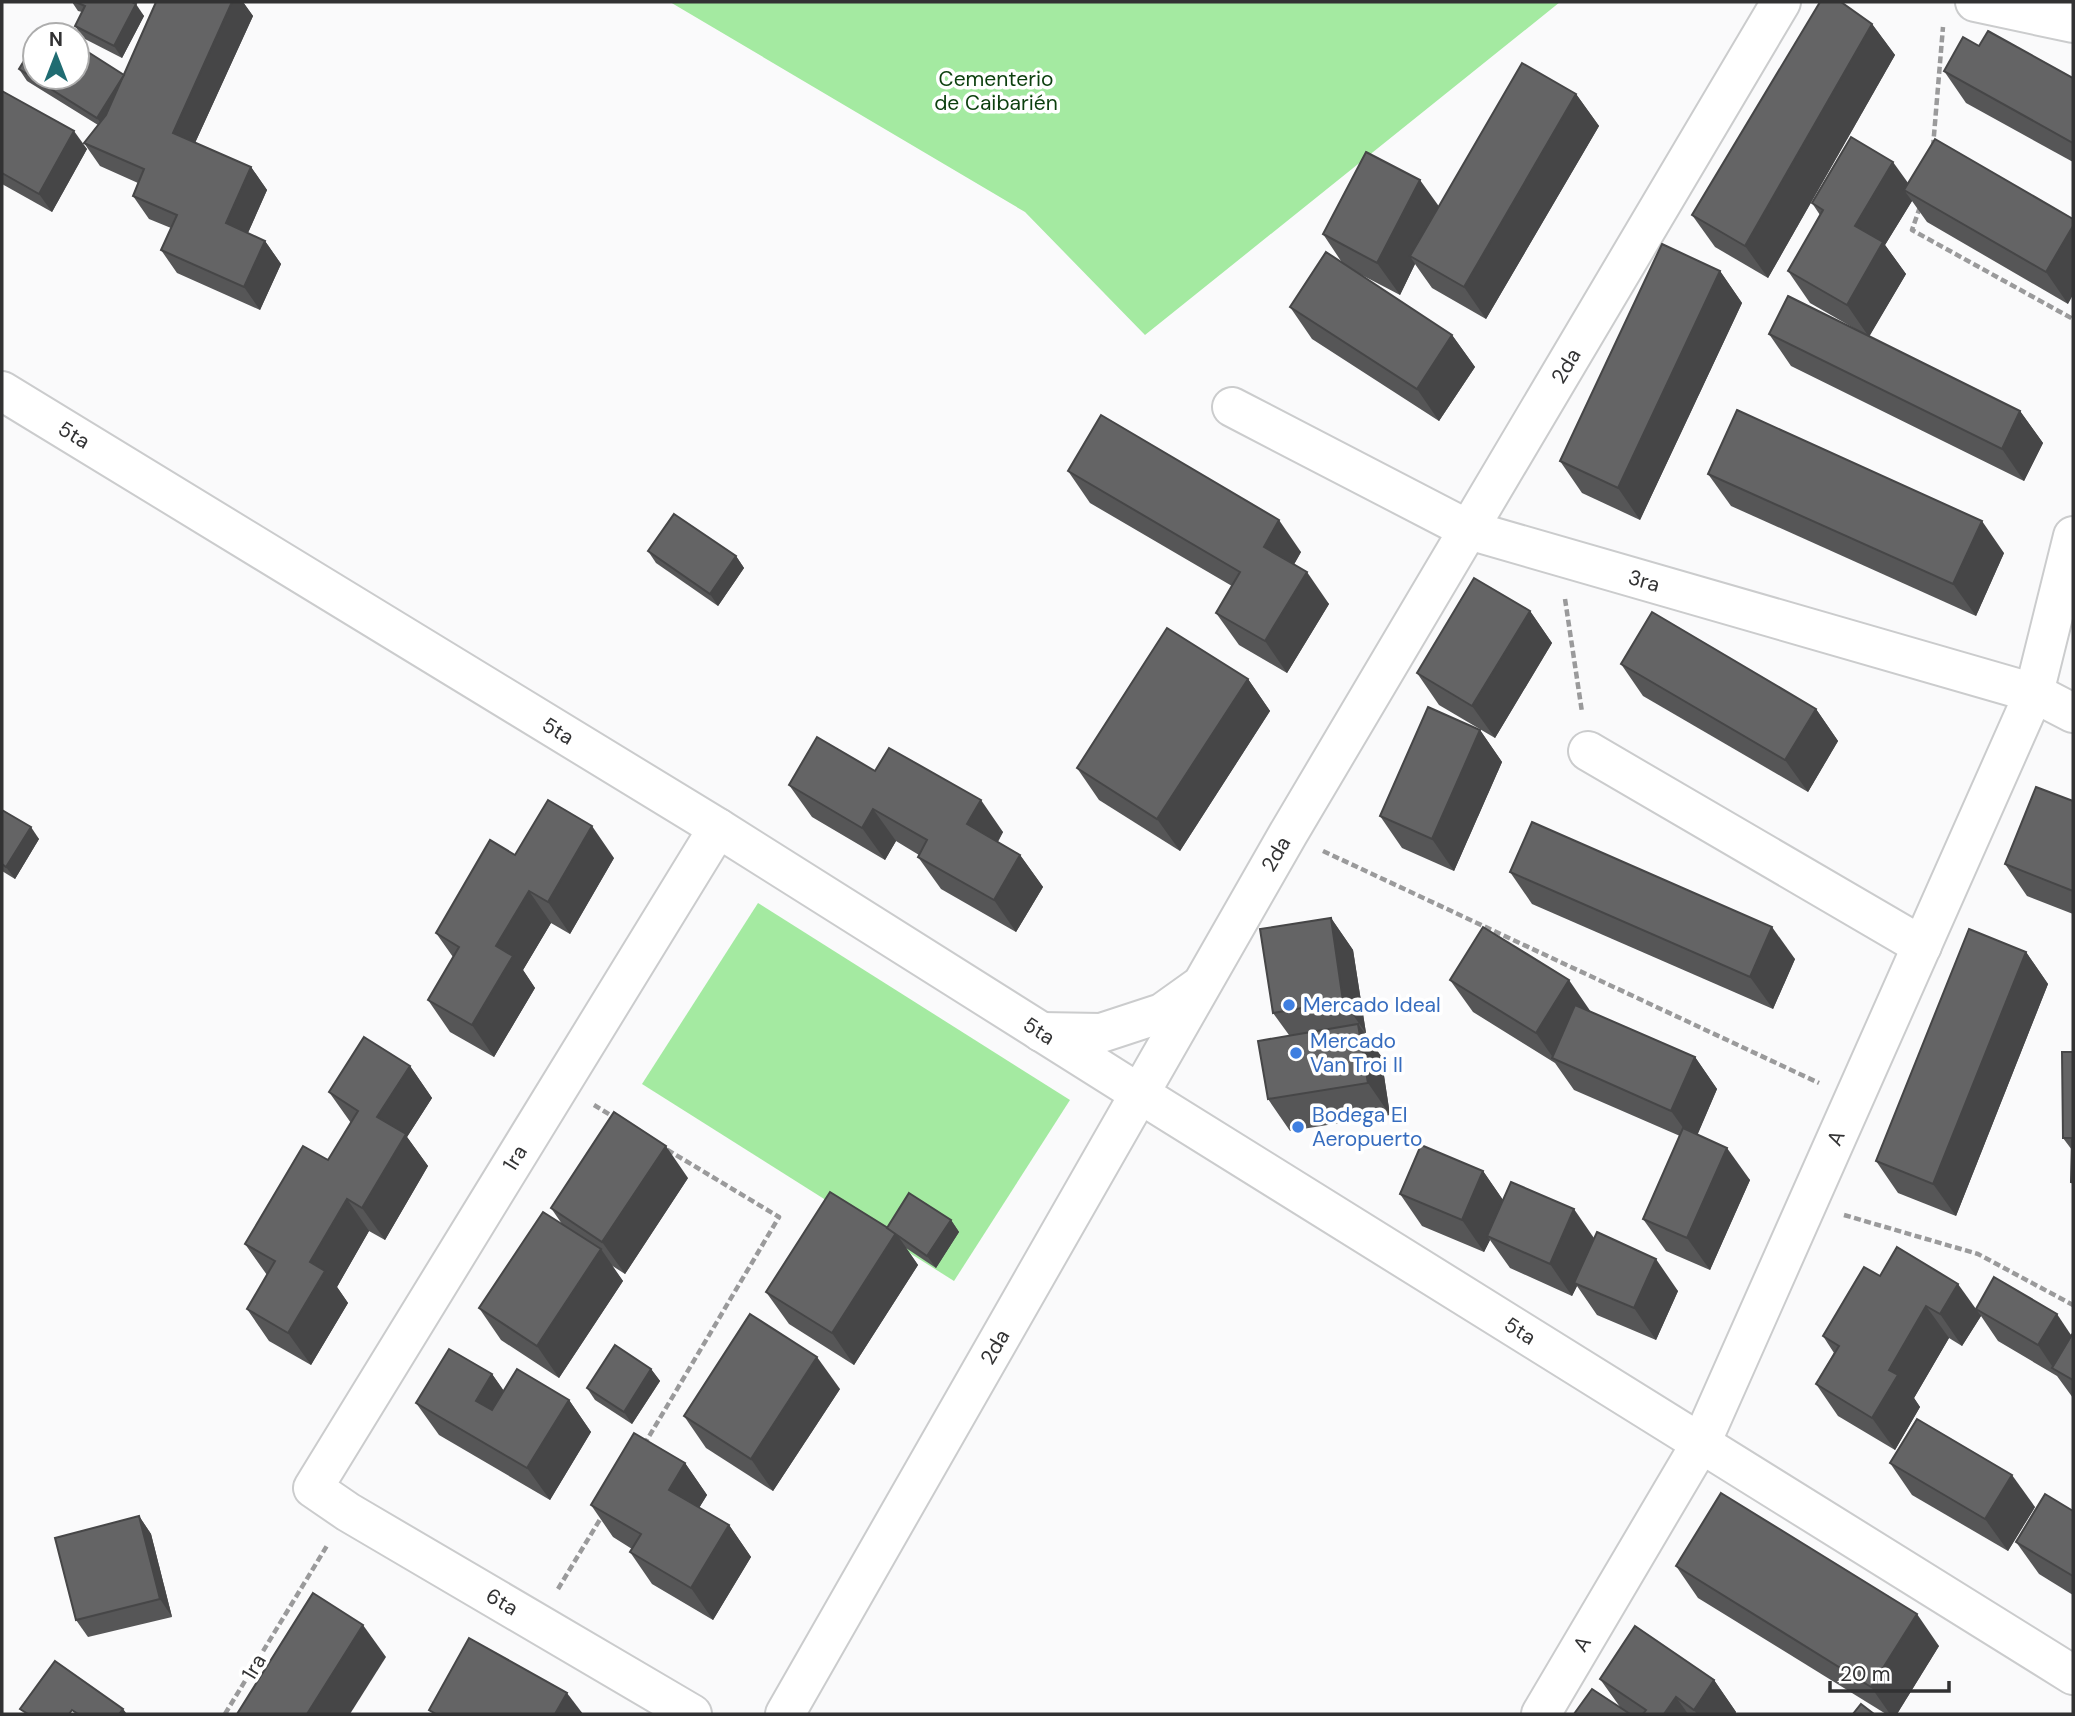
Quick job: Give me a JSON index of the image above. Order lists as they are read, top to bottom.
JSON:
{
  "streets": {
    "street": [
      "2da",
      "5ta",
      "3ra",
      "A",
      "1ra",
      "6ta"
    ]
  },
  "crossings": [
    ["2da", "5ta"],
    ["2da", "3ra"],
    ["5ta", "A"],
    ["5ta", "1ra"],
    ["3ra", "A"],
    ["1ra", "6ta"]
  ],
  "parks": ["Cementerio de Caibarién"],
  "places": ["Mercado Ideal", "Mercado Van Troi II", "Bodega El Aeropuerto"],
  "scale_bar": "20 m",
  "north": "top"
}
